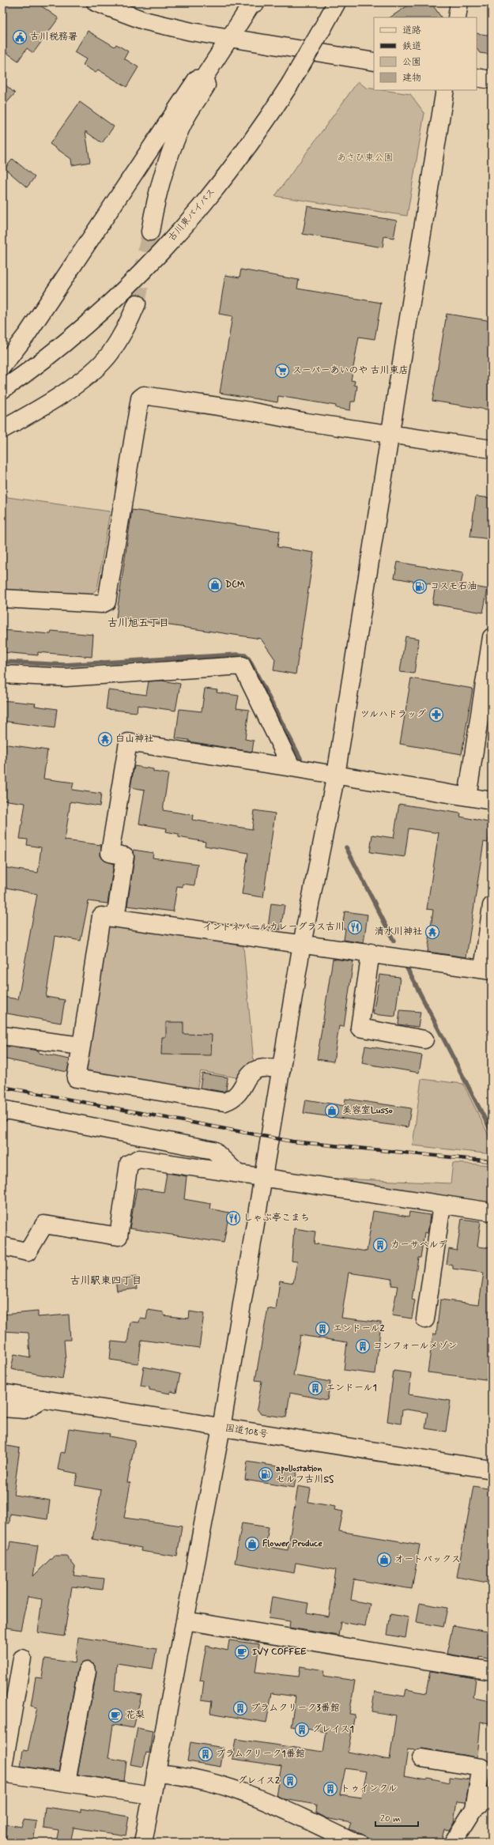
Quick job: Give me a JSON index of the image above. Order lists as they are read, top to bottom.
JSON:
{
  "streets": {
    "main road": ["古川東バイパス", "国道108号"]
  },
  "districts": ["古川旭五丁目", "古川駅東四丁目"],
  "parks": ["あさひ東公園"],
  "places": {
    "public building": ["古川税務署"],
    "supermarket": ["スーパーあいのや 古川東店"],
    "shop": [
      "DCM",
      "美容室Lusso",
      "Flower Produce",
      "オートバックス"
    ],
    "fuel station": ["コスモ石油", "apollostation セルフ古川SS"],
    "pharmacy": ["ツルハドラッグ"],
    "temple": ["白山神社", "清水川神社"],
    "restaurant": ["インドネパールカレーグラス古川", "しゃぶ亭こまち"],
    "building": [
      "カーサベルデ",
      "エンドール2",
      "コンフォールメゾン",
      "エンドール1",
      "プラムクリーク3番館",
      "グレイス1",
      "プラムクリーク1番館",
      "グレイス2",
      "トゥインクル"
    ],
    "cafe": ["IVY COFFEE", "花梨"]
  },
  "legend": [
    "道路",
    "鉄道",
    "公園",
    "建物"
  ],
  "scale_bar": "20 m"
}
